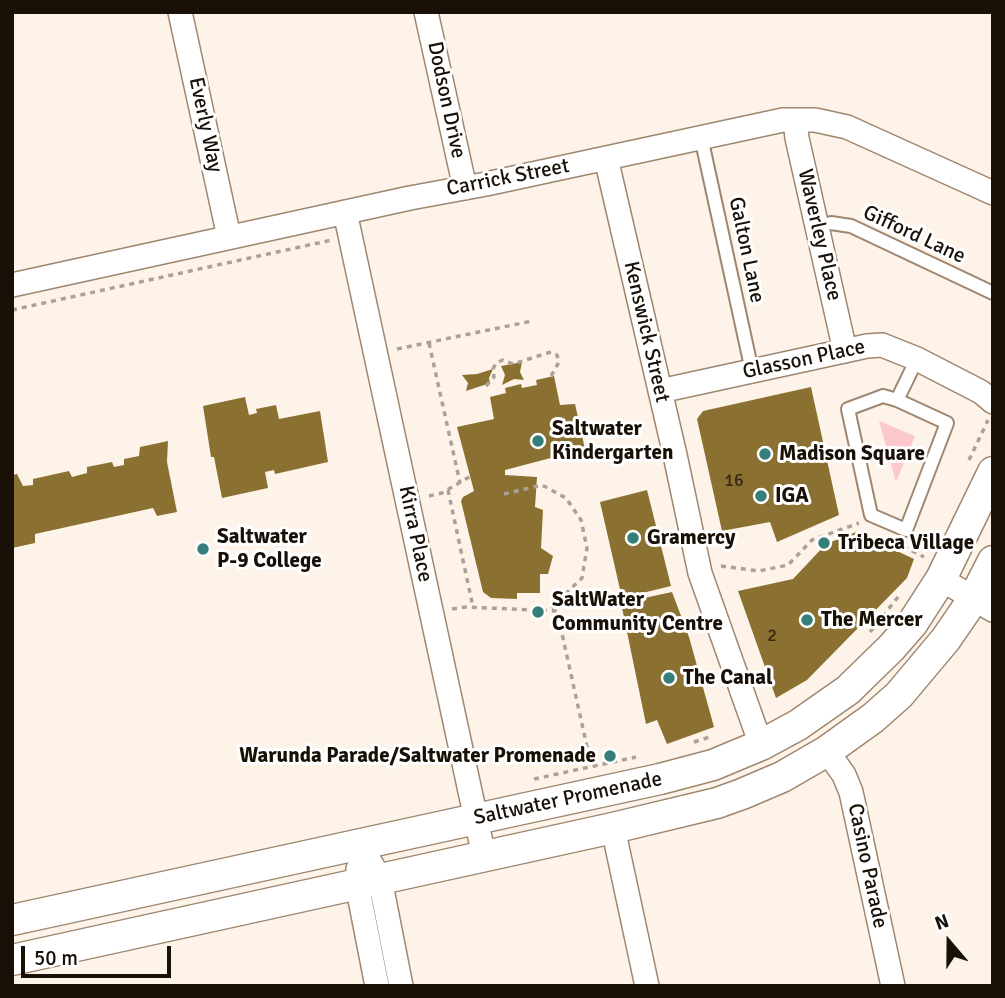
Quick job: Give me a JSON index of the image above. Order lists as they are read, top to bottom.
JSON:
{
  "streets": {
    "street": [
      "Dodson Drive",
      "Everly Way",
      "Carrick Street",
      "Waverley Place",
      "Kenswick Street",
      "Glasson Place",
      "Kirra Place",
      "Saltwater Promenade",
      "Casino Parade"
    ],
    "lane": ["Gifford Lane", "Galton Lane"]
  },
  "crossings": [
    ["Dodson Drive", "Carrick Street"],
    ["Everly Way", "Carrick Street"],
    ["Carrick Street", "Waverley Place"],
    ["Carrick Street", "Galton Lane"],
    ["Carrick Street", "Kenswick Street"],
    ["Carrick Street", "Kirra Place"],
    ["Waverley Place", "Gifford Lane"],
    ["Waverley Place", "Glasson Place"],
    ["Galton Lane", "Glasson Place"],
    ["Kenswick Street", "Glasson Place"],
    ["Kenswick Street", "Saltwater Promenade"],
    ["Kirra Place", "Saltwater Promenade"],
    ["Saltwater Promenade", "Casino Parade"]
  ],
  "places": [
    "Saltwater Kindergarten",
    "Madison Square",
    "IGA",
    "Gramercy",
    "Tribeca Village",
    "Saltwater P-9 College",
    "SaltWater Community Centre",
    "The Mercer",
    "The Canal",
    "Warunda Parade/Saltwater Promenade"
  ],
  "house_numbers": ["16", "2"],
  "scale_bar": "50 m",
  "north": "top"
}
